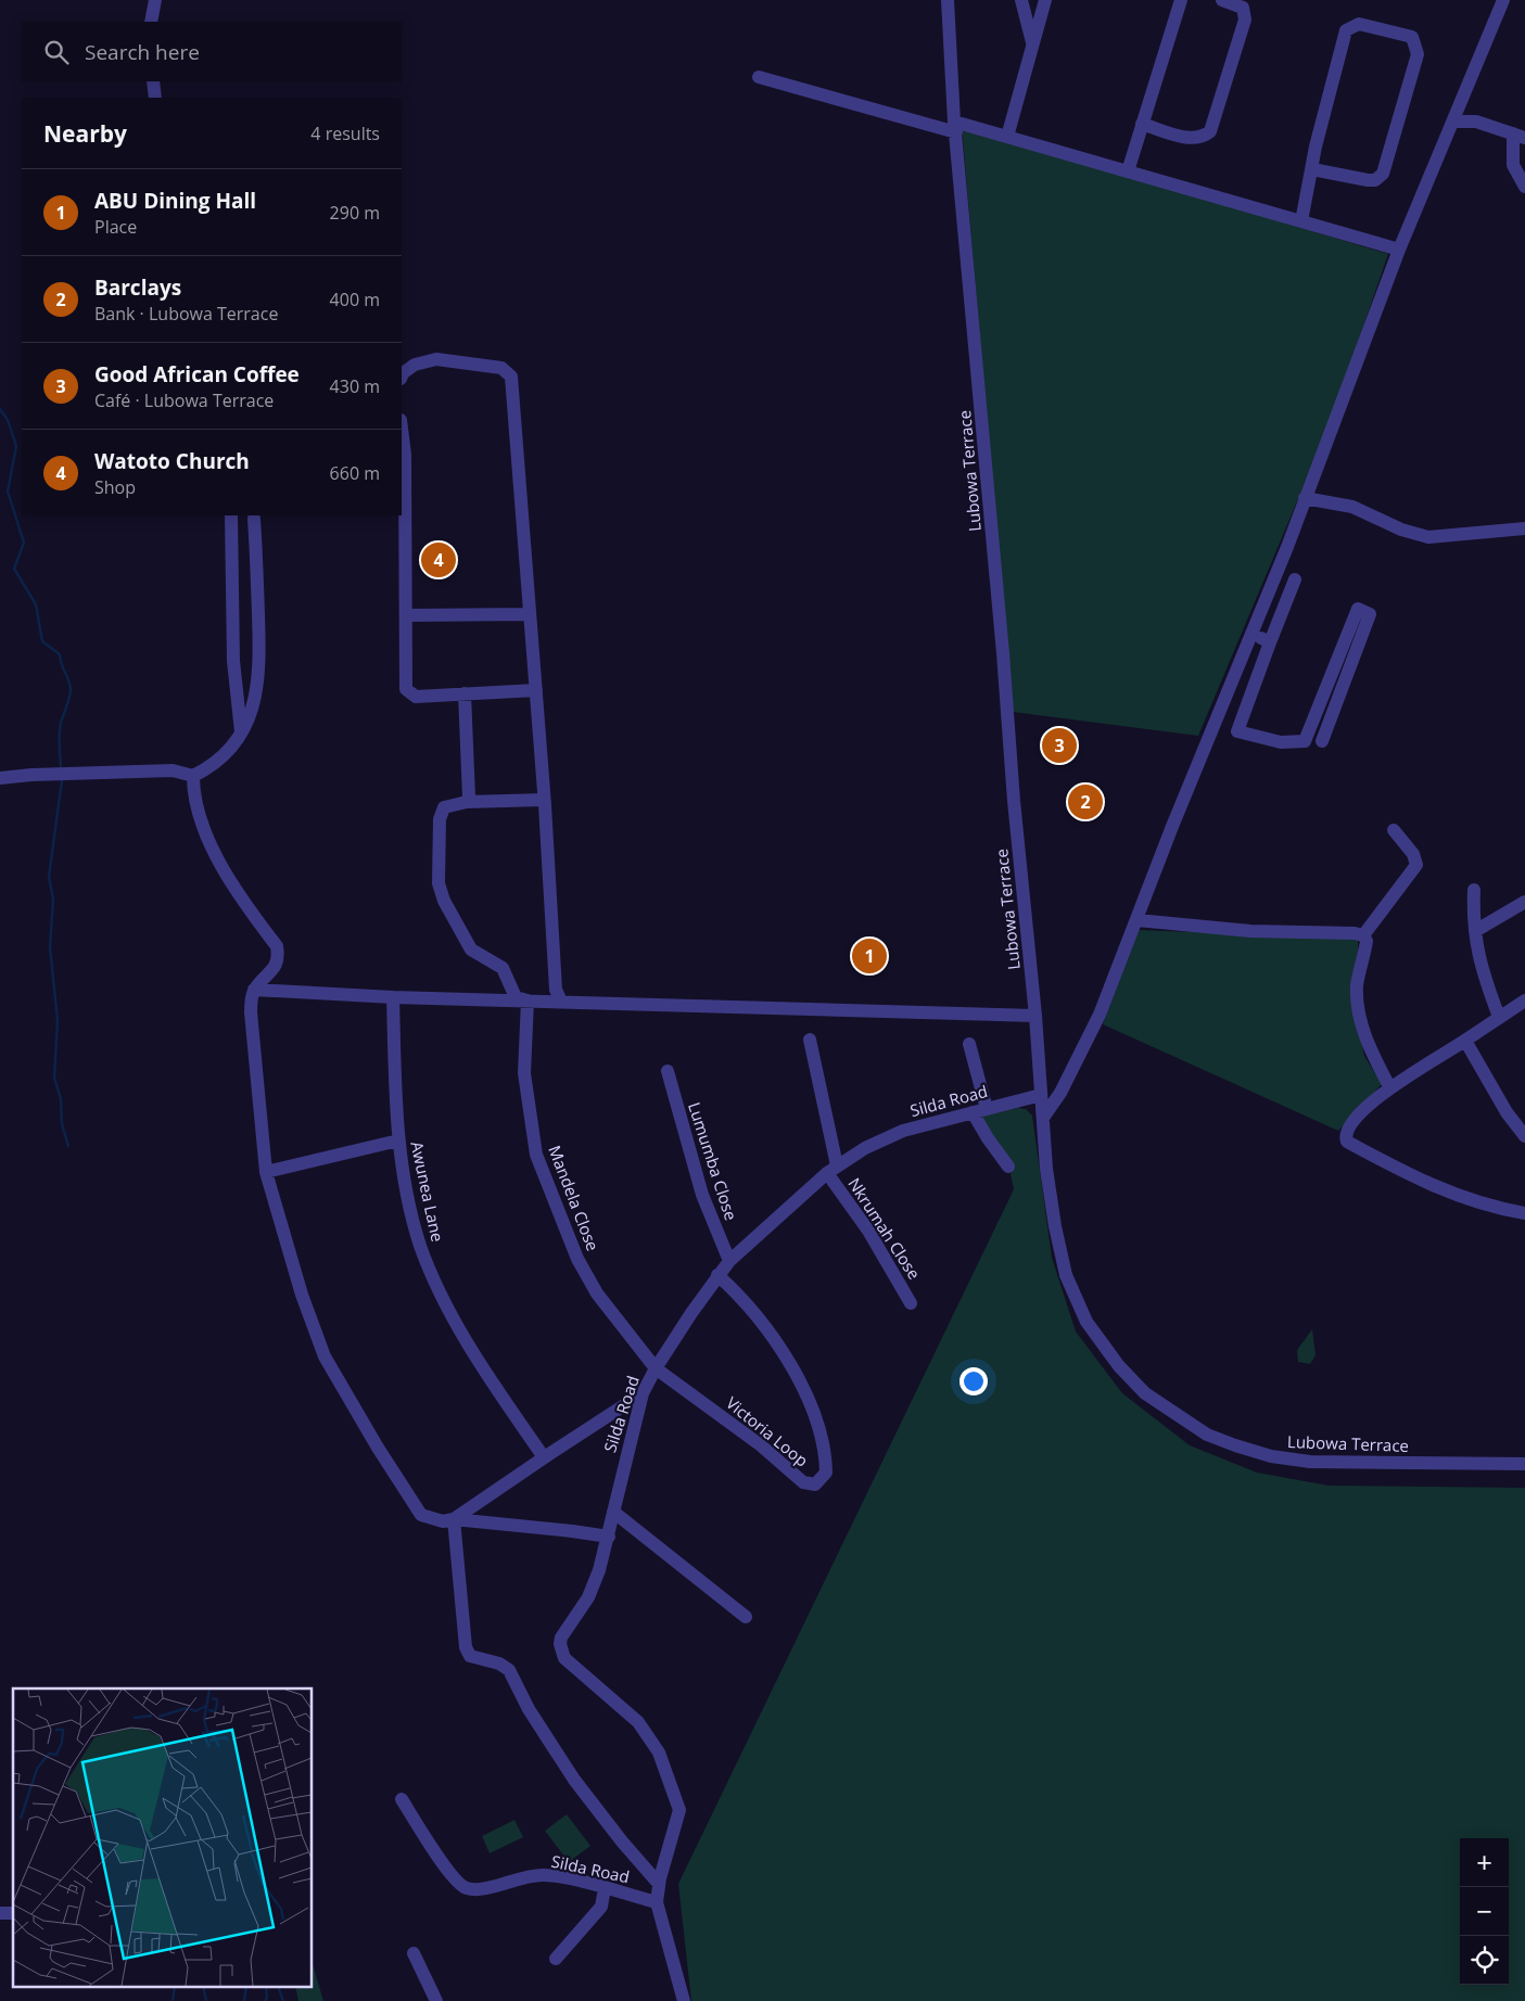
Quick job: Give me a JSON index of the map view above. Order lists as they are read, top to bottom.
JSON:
{
  "streets": {
    "street": [
      "Lubowa Terrace",
      "Silda Road",
      "Lumumba Close",
      "Awunea Lane",
      "Mandela Close",
      "Nkrumah Close",
      "Victoria Loop"
    ]
  },
  "crossings": [
    ["Lubowa Terrace", "Silda Road"],
    ["Silda Road", "Lumumba Close"],
    ["Silda Road", "Mandela Close"],
    ["Silda Road", "Nkrumah Close"],
    ["Silda Road", "Victoria Loop"],
    ["Mandela Close", "Victoria Loop"]
  ],
  "page": {
    "search": "Search here",
    "heading": ["Nearby", "4 results"],
    "list": [
      {
        "mark": "1",
        "name": "ABU Dining Hall",
        "note": "Place",
        "value": "290 m"
      },
      {
        "mark": "2",
        "name": "Barclays",
        "note": "Bank · Lubowa Terrace",
        "value": "400 m"
      },
      {
        "mark": "3",
        "name": "Good African Coffee",
        "note": "Café · Lubowa Terrace",
        "value": "430 m"
      },
      {
        "mark": "4",
        "name": "Watoto Church",
        "note": "Shop",
        "value": "660 m"
      }
    ],
    "pins": [
      "4",
      "3",
      "2",
      "1"
    ],
    "map_buttons": ["+", "−"]
  }
}
